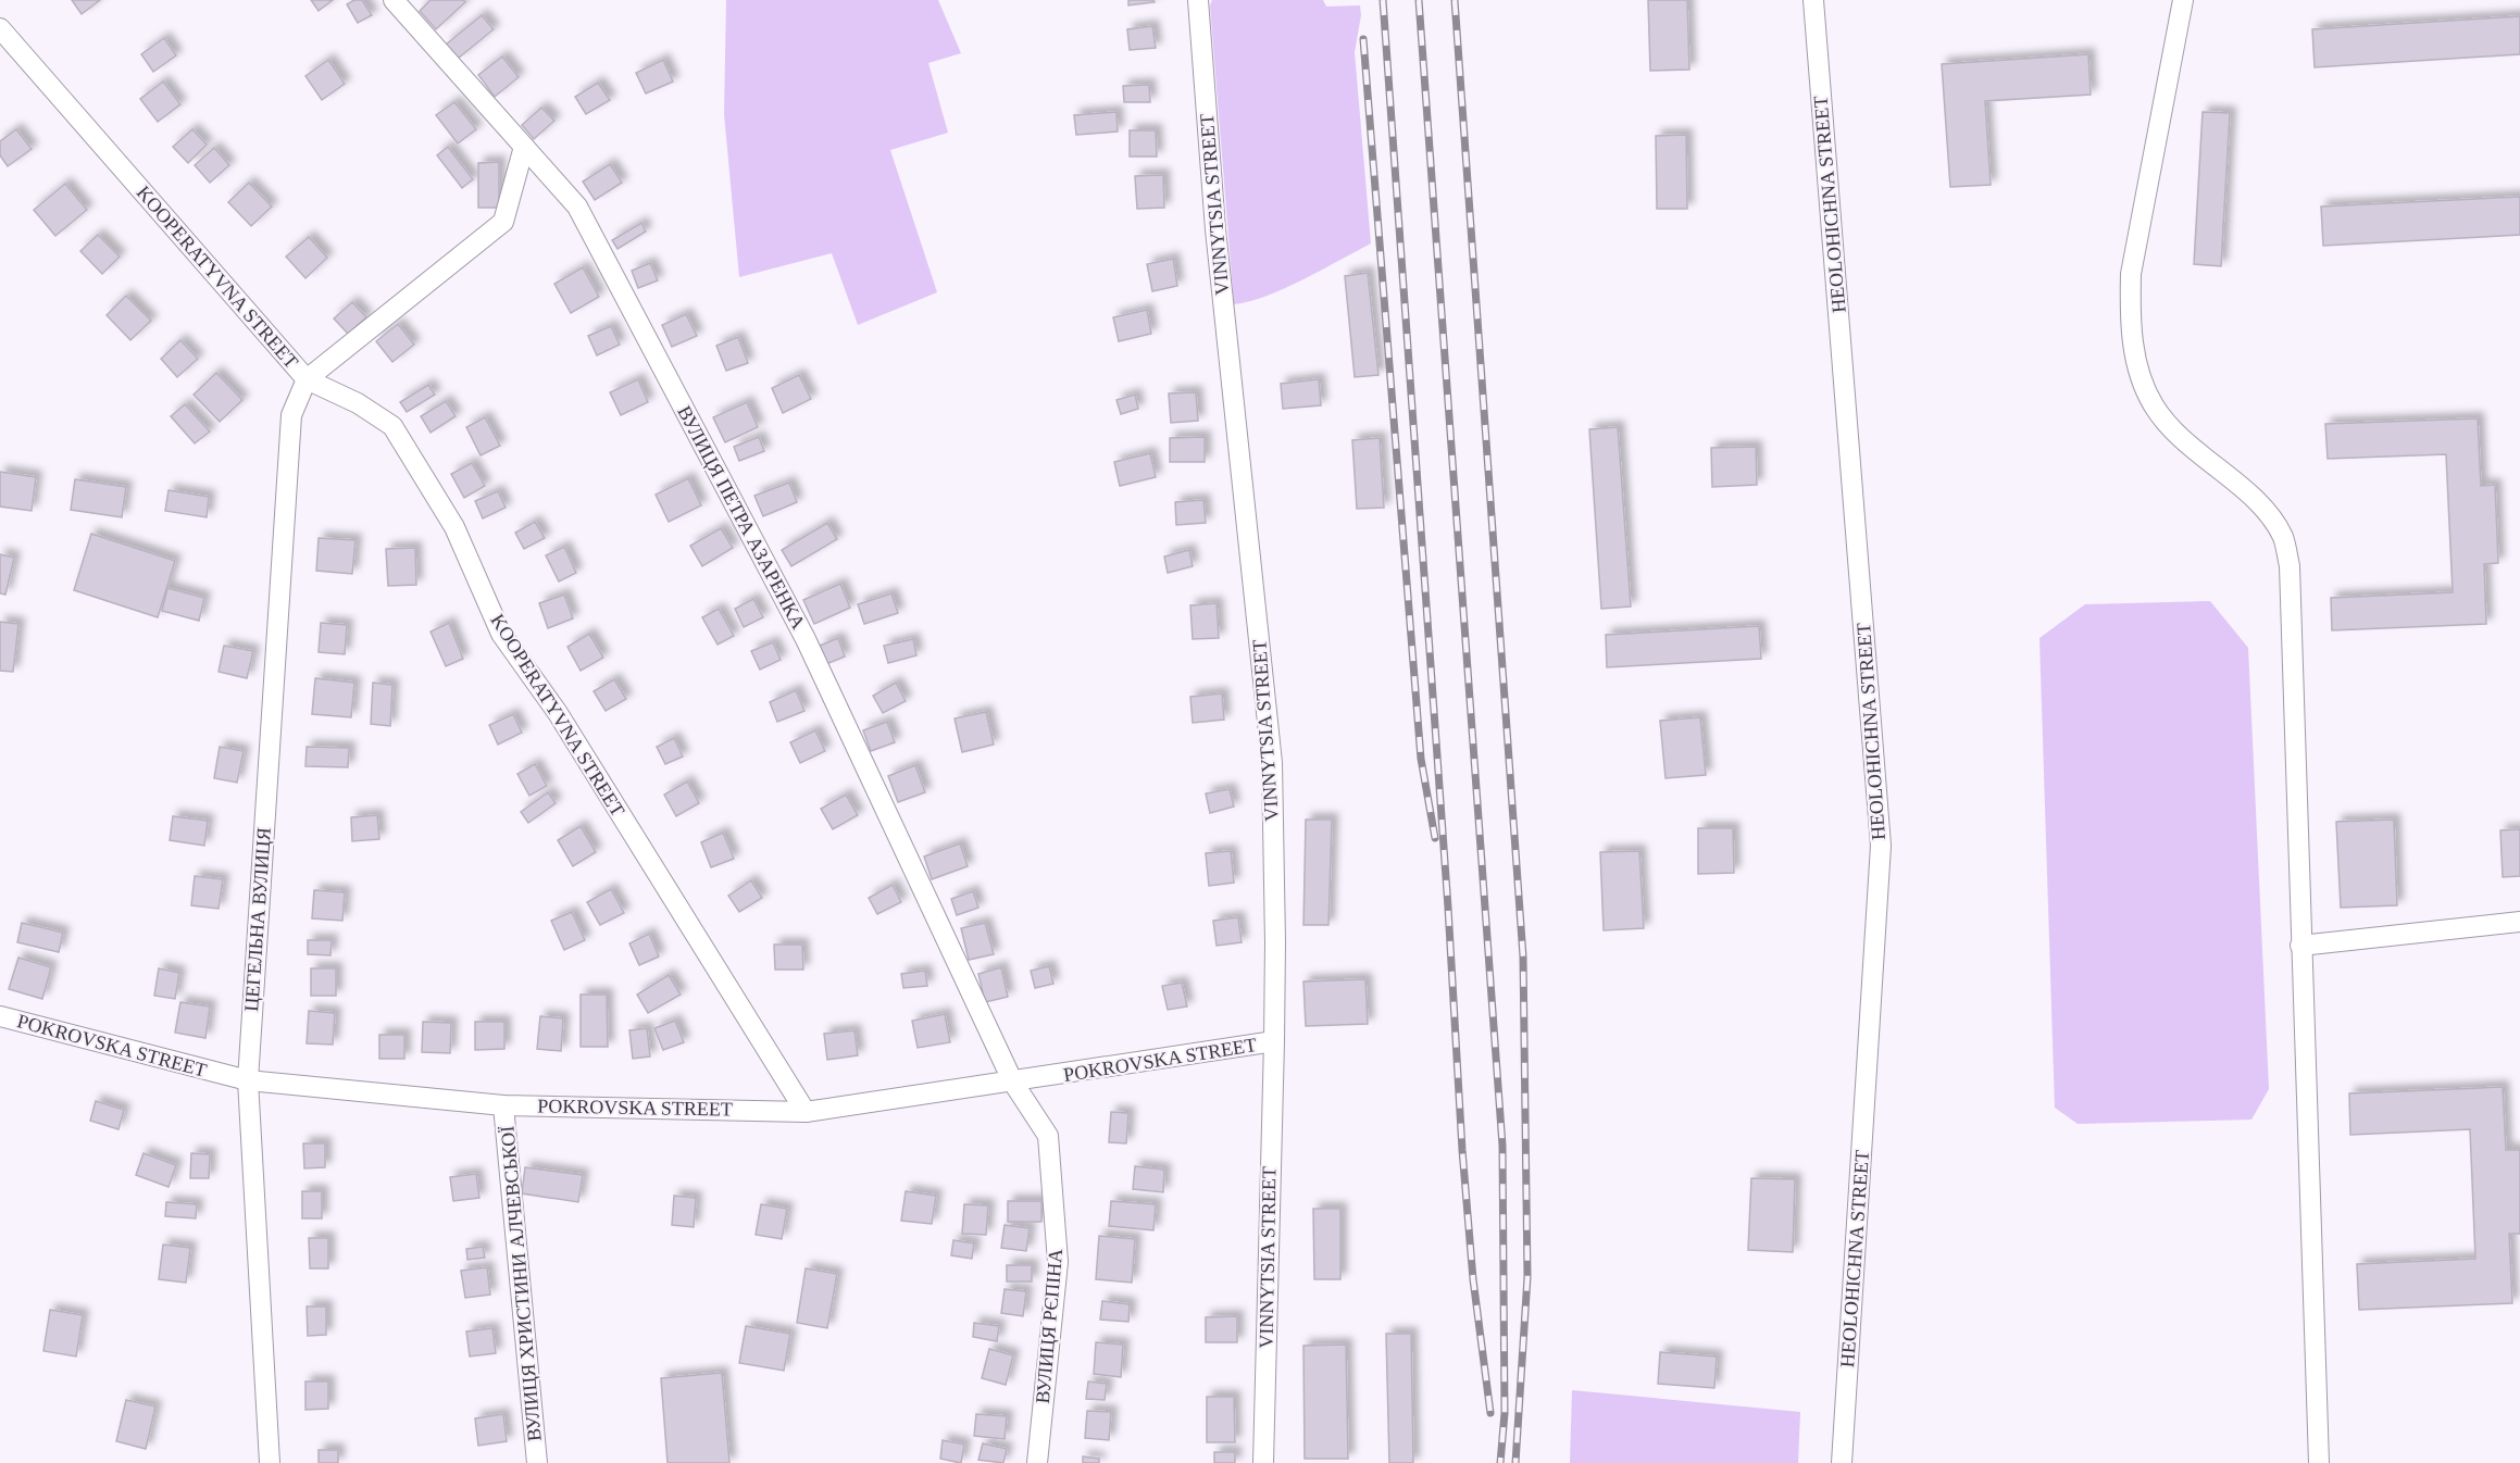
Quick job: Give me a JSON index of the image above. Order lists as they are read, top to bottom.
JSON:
{
  "streets": {
    "street": [
      "VINNYTSIA STREET",
      "HEOLOHICHNA STREET",
      "KOOPERATYVNA STREET",
      "ВУЛИЦЯ ПЕТРА АЗАРЕНКА",
      "ЦЕГЕЛЬНА ВУЛИЦЯ",
      "POKROVSKA STREET",
      "ВУЛИЦЯ ХРИСТИНИ АЛЧЕВСЬКОЇ",
      "ВУЛИЦЯ РЄПІНА"
    ]
  },
  "crossings": [
    ["VINNYTSIA STREET", "POKROVSKA STREET"],
    ["KOOPERATYVNA STREET", "ЦЕГЕЛЬНА ВУЛИЦЯ"],
    ["KOOPERATYVNA STREET", "POKROVSKA STREET"],
    ["ВУЛИЦЯ ПЕТРА АЗАРЕНКА", "POKROVSKA STREET"],
    ["ВУЛИЦЯ ПЕТРА АЗАРЕНКА", "ВУЛИЦЯ РЄПІНА"],
    ["ЦЕГЕЛЬНА ВУЛИЦЯ", "POKROVSKA STREET"],
    ["POKROVSKA STREET", "ВУЛИЦЯ ХРИСТИНИ АЛЧЕВСЬКОЇ"],
    ["POKROVSKA STREET", "ВУЛИЦЯ РЄПІНА"]
  ]
}
